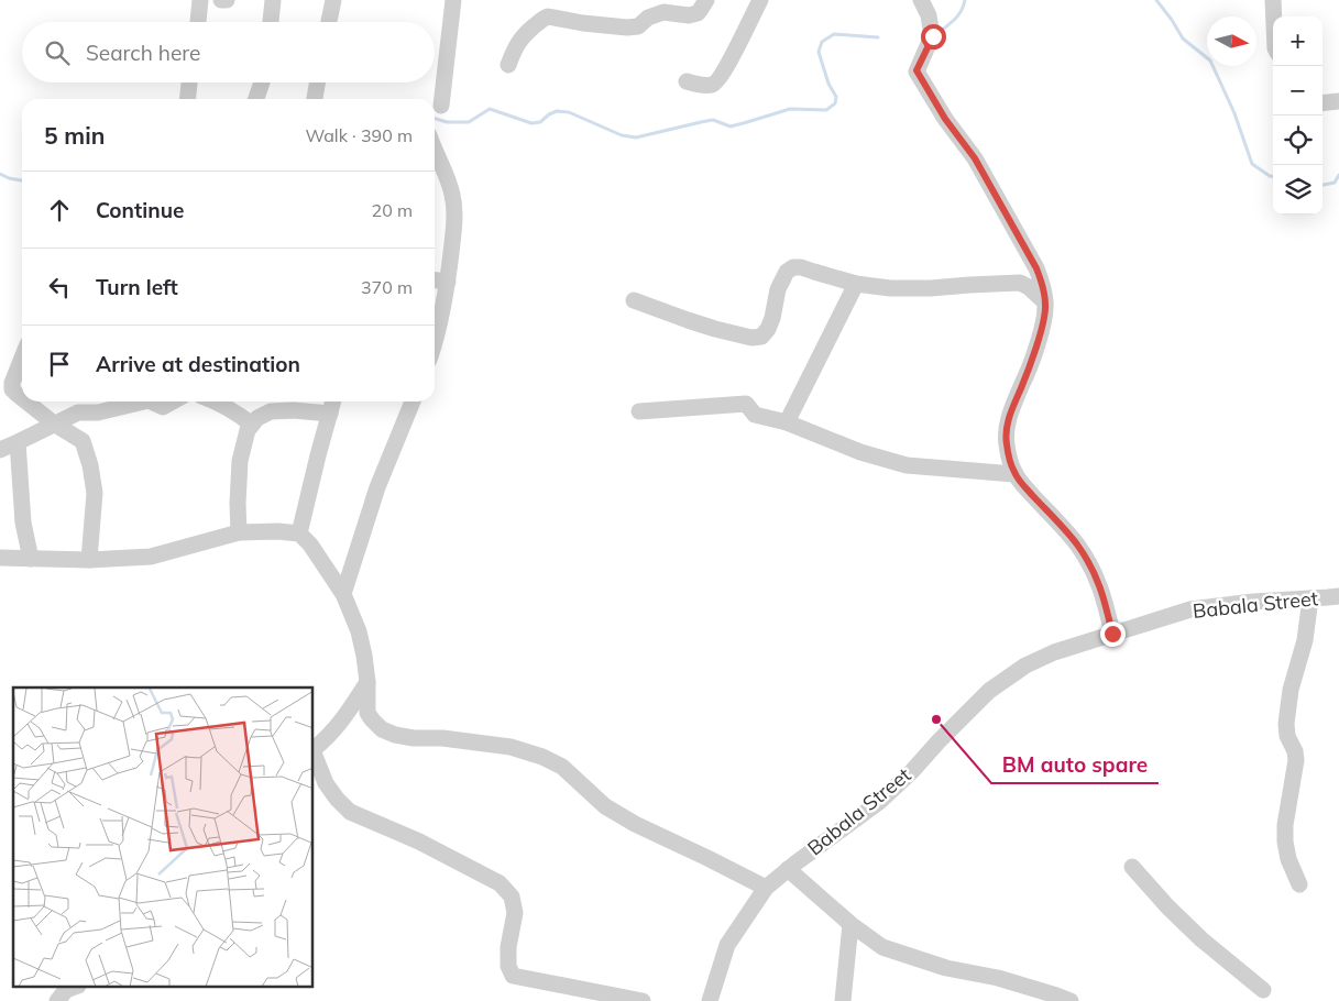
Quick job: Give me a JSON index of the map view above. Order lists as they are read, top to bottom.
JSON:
{
  "streets": {
    "street": ["Babala Street"]
  },
  "places": ["BM auto spare"],
  "north": "right",
  "page": {
    "map_buttons": ["+", "−"],
    "search": "Search here",
    "heading": ["5 min", "Walk · 390 m"],
    "list": [
      ["Continue", "20 m"],
      ["Turn left", "370 m"],
      "Arrive at destination"
    ]
  }
}
